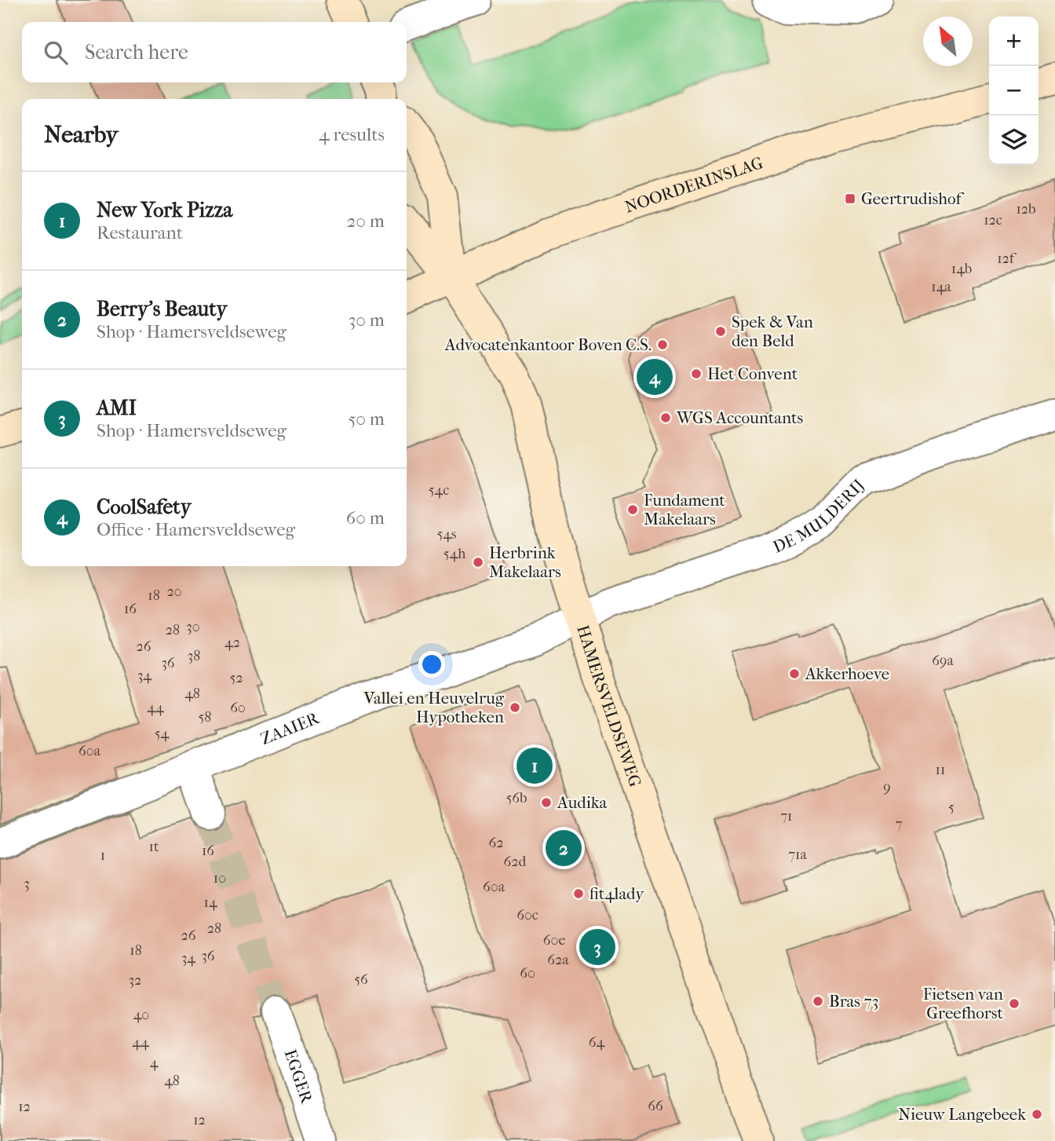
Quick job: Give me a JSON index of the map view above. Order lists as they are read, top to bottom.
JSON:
{
  "streets": {
    "street": [
      "NOORDERINSLAG",
      "DE MULDERIJ",
      "HAMERSVELDSEWEG",
      "ZAAIER",
      "EGGER"
    ]
  },
  "crossings": [
    ["NOORDERINSLAG", "HAMERSVELDSEWEG"],
    ["DE MULDERIJ", "HAMERSVELDSEWEG"],
    ["DE MULDERIJ", "ZAAIER"],
    ["HAMERSVELDSEWEG", "ZAAIER"]
  ],
  "places": {
    "transit": ["Geertrudishof"],
    "other": [
      "Spek & Van den Beld",
      "Advocatenkantoor Boven C.S.",
      "Het Convent",
      "WGS Accountants",
      "Fundament Makelaars",
      "Herbrink Makelaars",
      "Akkerhoeve",
      "Vallei en Heuvelrug Hypotheken",
      "Audika",
      "fit4lady",
      "Bras 73",
      "Fietsen van Greefhorst",
      "Nieuw Langebeek"
    ]
  },
  "house_numbers": [
    "12b",
    "12c",
    "12f",
    "14b",
    "14a",
    "54c",
    "54s",
    "54h",
    "20",
    "18",
    "16",
    "30",
    "28",
    "42",
    "26",
    "38",
    "69a",
    "36",
    "34",
    "52",
    "48",
    "44",
    "60",
    "58",
    "54",
    "60a",
    "11",
    "9",
    "56b",
    "5",
    "71",
    "7",
    "62",
    "1t",
    "16",
    "71a",
    "1",
    "62d",
    "10",
    "3",
    "60a",
    "14",
    "60c",
    "28",
    "26",
    "60e",
    "18",
    "36",
    "34",
    "62a",
    "60",
    "56",
    "32",
    "40",
    "44",
    "64",
    "4",
    "48",
    "66",
    "12",
    "12"
  ],
  "north": "top left",
  "page": {
    "map_buttons": ["+", "−"],
    "search": "Search here",
    "heading": ["Nearby", "4 results"],
    "list": [
      {
        "mark": "1",
        "name": "New York Pizza",
        "note": "Restaurant",
        "value": "20 m"
      },
      {
        "mark": "2",
        "name": "Berry's Beauty",
        "note": "Shop · Hamersveldseweg",
        "value": "30 m"
      },
      {
        "mark": "3",
        "name": "AMI",
        "note": "Shop · Hamersveldseweg",
        "value": "50 m"
      },
      {
        "mark": "4",
        "name": "CoolSafety",
        "note": "Office · Hamersveldseweg",
        "value": "60 m"
      }
    ],
    "pins": [
      "4",
      "1",
      "2",
      "3"
    ]
  }
}
